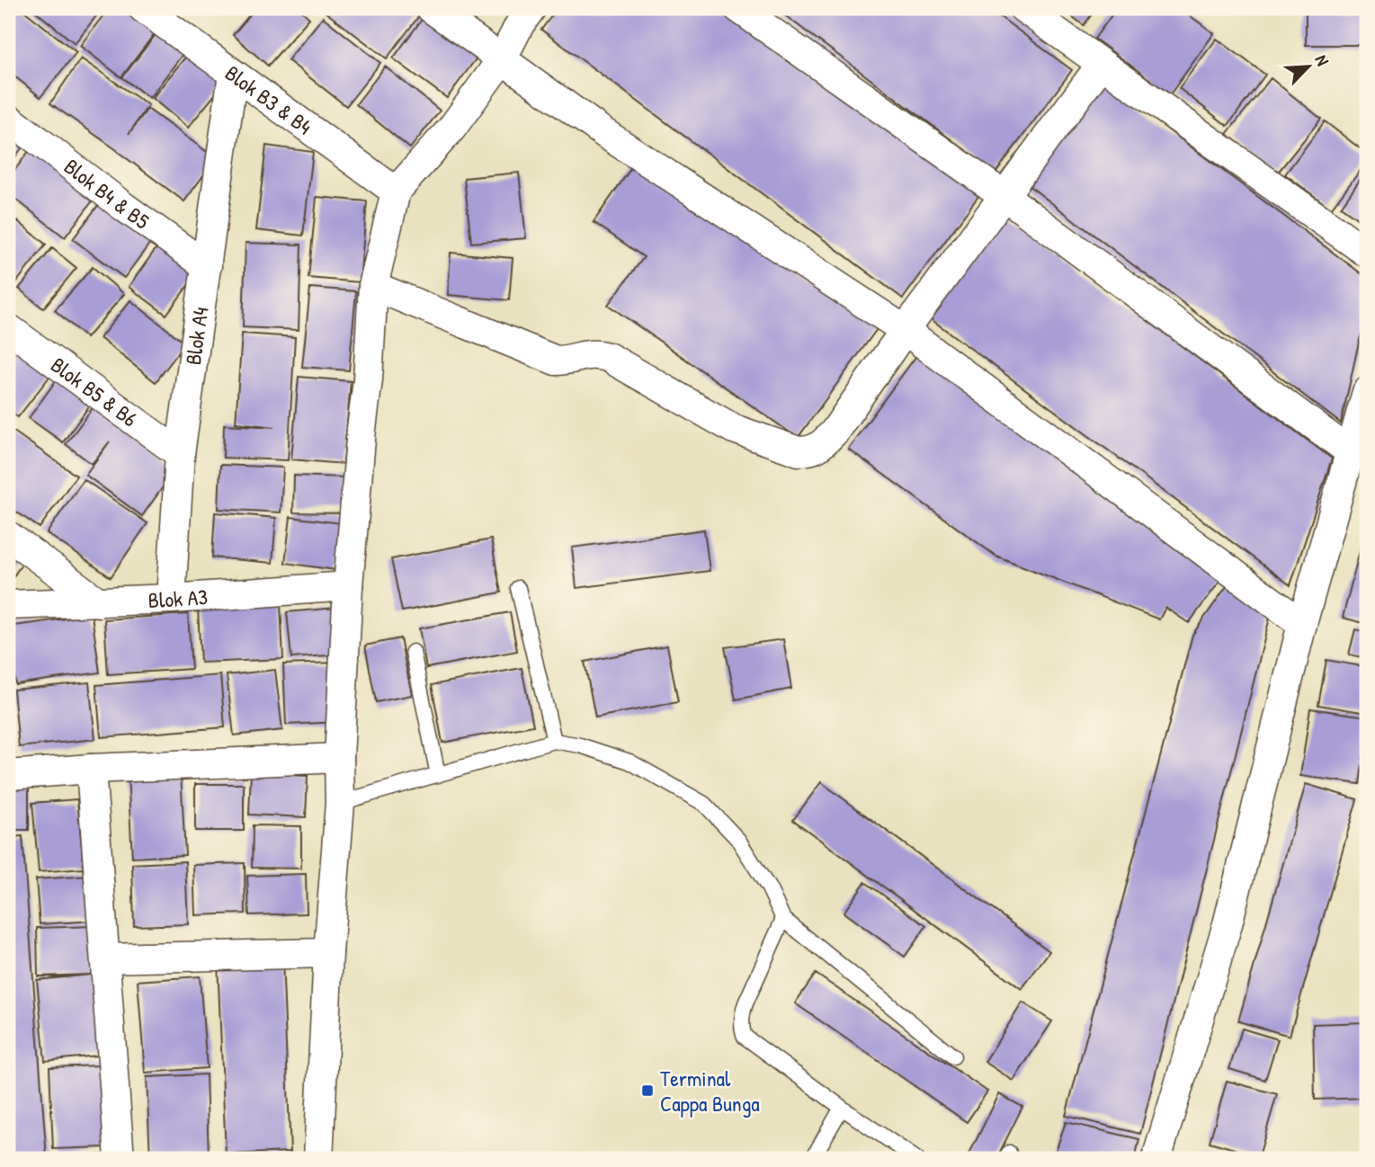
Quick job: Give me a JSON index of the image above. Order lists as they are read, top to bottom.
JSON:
{
  "streets": {
    "street": [
      "Blok B3 & B4",
      "Blok B4 & B5",
      "Blok A4",
      "Blok B5 & B6",
      "Blok A3"
    ]
  },
  "crossings": [
    ["Blok B3 & B4", "Blok A4"],
    ["Blok B4 & B5", "Blok A4"],
    ["Blok A4", "Blok B5 & B6"],
    ["Blok A4", "Blok A3"]
  ],
  "places": {
    "transit": ["Terminal Cappa Bunga"]
  },
  "north": "top right"
}
